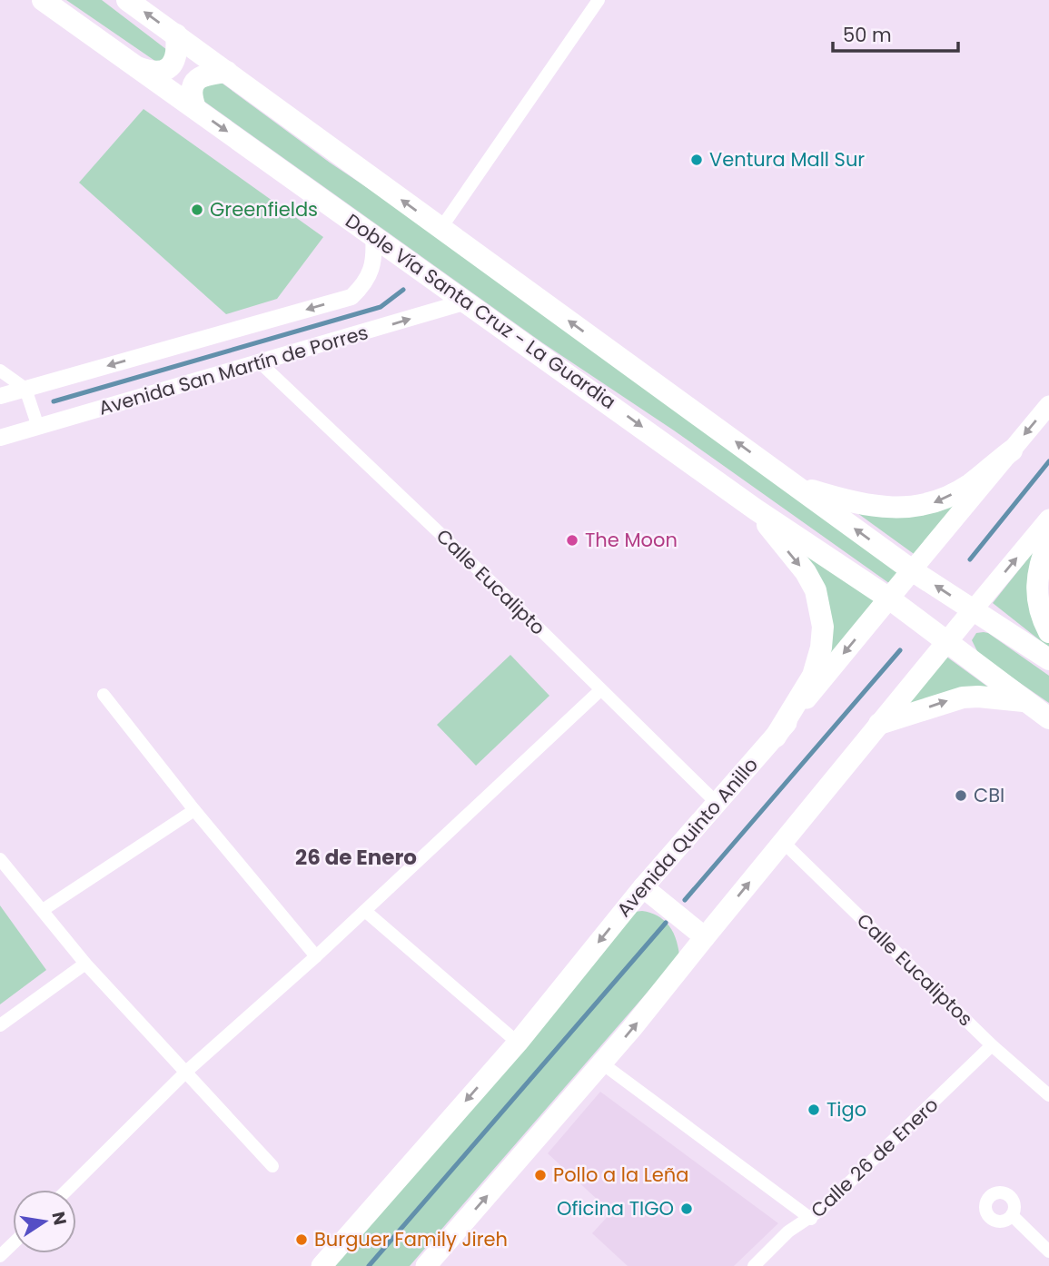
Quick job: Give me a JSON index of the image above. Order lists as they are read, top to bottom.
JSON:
{
  "streets": {
    "highway": ["Doble Vía Santa Cruz - La Guardia"],
    "main road": ["Avenida Quinto Anillo"],
    "street": [
      "Avenida San Martín de Porres",
      "Calle Eucalipto",
      "Calle Eucaliptos",
      "Calle 26 de Enero"
    ]
  },
  "crossings": [
    ["Doble Vía Santa Cruz - La Guardia", "Avenida San Martín de Porres"],
    ["Doble Vía Santa Cruz - La Guardia", "Avenida Quinto Anillo"],
    ["Avenida San Martín de Porres", "Calle Eucalipto"],
    ["Calle Eucalipto", "Avenida Quinto Anillo"],
    ["Calle Eucaliptos", "Calle 26 de Enero"]
  ],
  "districts": ["26 de Enero"],
  "places": [
    "Ventura Mall Sur",
    "Greenfields",
    "The Moon",
    "CBI",
    "Tigo",
    "Pollo a la Leña",
    "Oficina TIGO",
    "Burguer Family Jireh"
  ],
  "scale_bar": "50 m",
  "north": "right"
}
